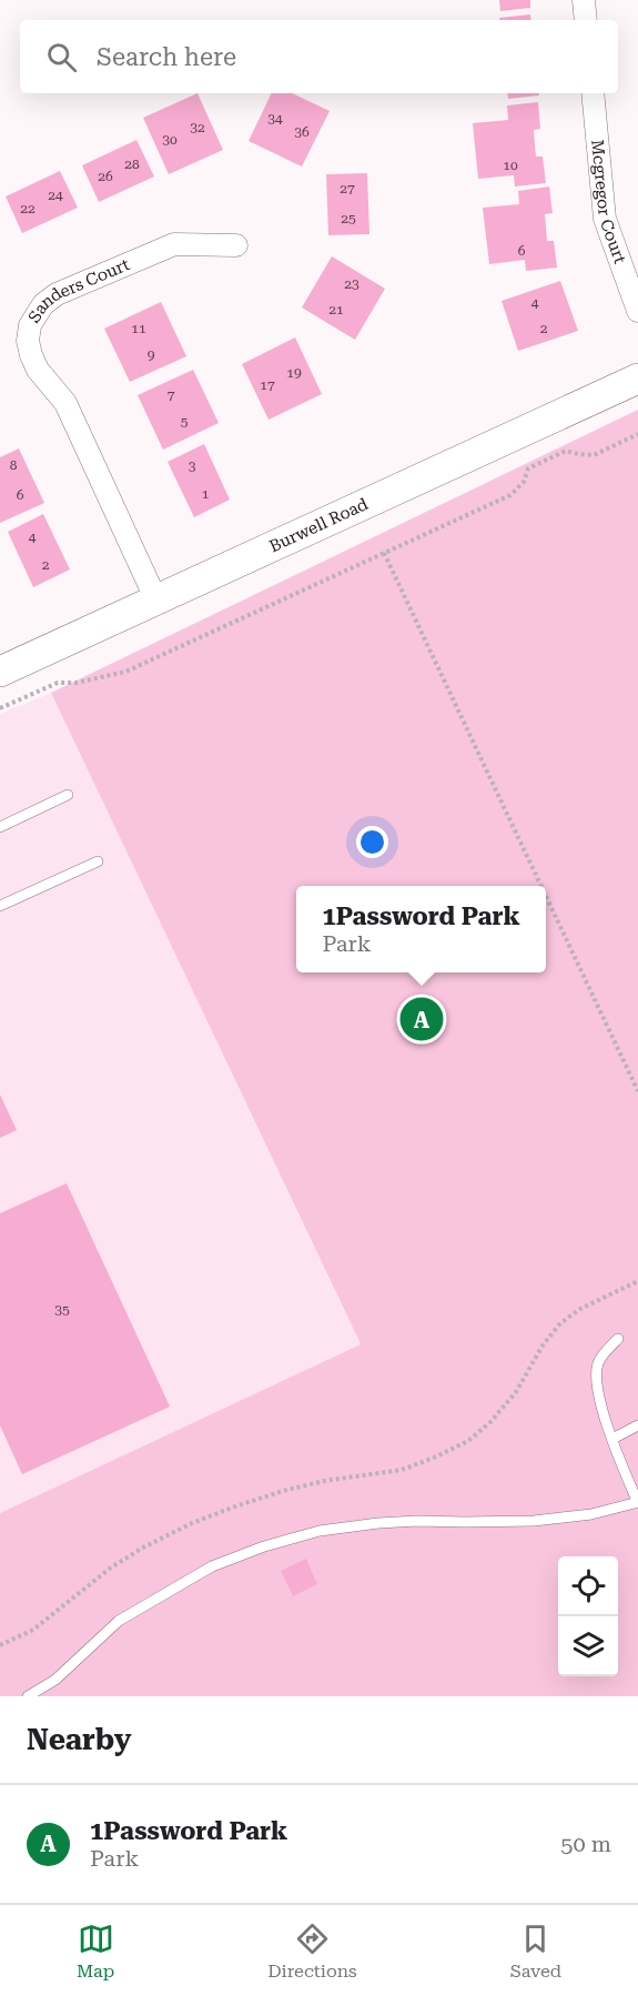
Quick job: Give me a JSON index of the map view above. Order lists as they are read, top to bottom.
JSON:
{
  "streets": {
    "main road": ["Burwell Road"],
    "street": ["Mcgregor Court", "Sanders Court"]
  },
  "crossings": [
    ["Sanders Court", "Burwell Road"]
  ],
  "house_numbers": [
    "34",
    "32",
    "36",
    "30",
    "28",
    "10",
    "26",
    "27",
    "24",
    "22",
    "25",
    "6",
    "23",
    "4",
    "21",
    "11",
    "2",
    "9",
    "19",
    "17",
    "7",
    "5",
    "8",
    "3",
    "1",
    "6",
    "4",
    "2",
    "35"
  ],
  "page": {
    "search": "Search here",
    "popup": ["1Password Park", "Park"],
    "pins": "A",
    "heading": "Nearby",
    "list": [
      {
        "mark": "A",
        "name": "1Password Park",
        "note": "Park",
        "value": "50 m"
      }
    ],
    "nav": ["Map", "Directions", "Saved"]
  }
}
